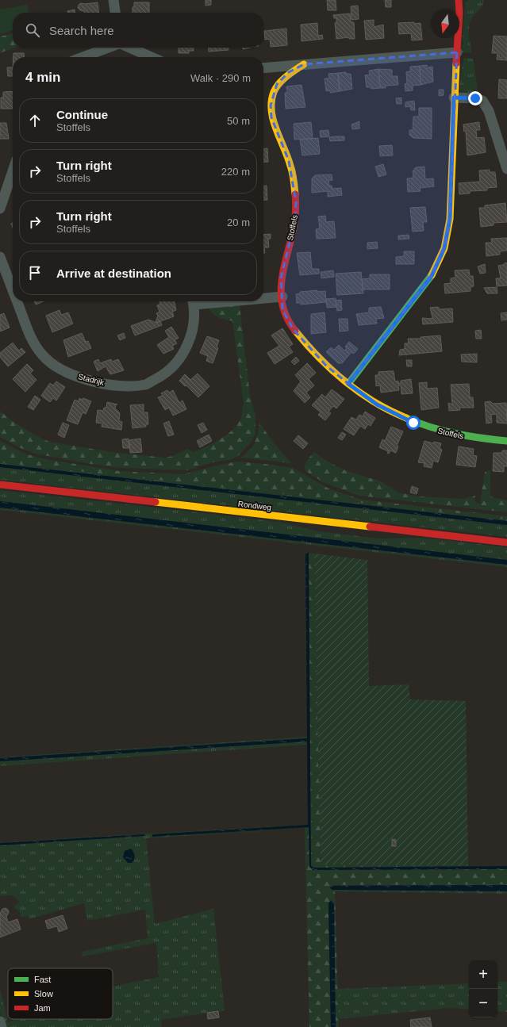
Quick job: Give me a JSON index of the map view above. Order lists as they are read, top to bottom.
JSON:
{
  "streets": {
    "street": ["Stoffels", "Stadrijk", "Rondweg"]
  },
  "legend": ["Fast", "Slow", "Jam"],
  "north": "bottom",
  "page": {
    "search": "Search here",
    "heading": ["4 min", "Walk · 290 m"],
    "list": [
      ["Continue", "Stoffels", "50 m"],
      ["Turn right", "Stoffels", "220 m"],
      ["Turn right", "Stoffels", "20 m"],
      "Arrive at destination"
    ],
    "map_buttons": ["+", "−"]
  }
}
